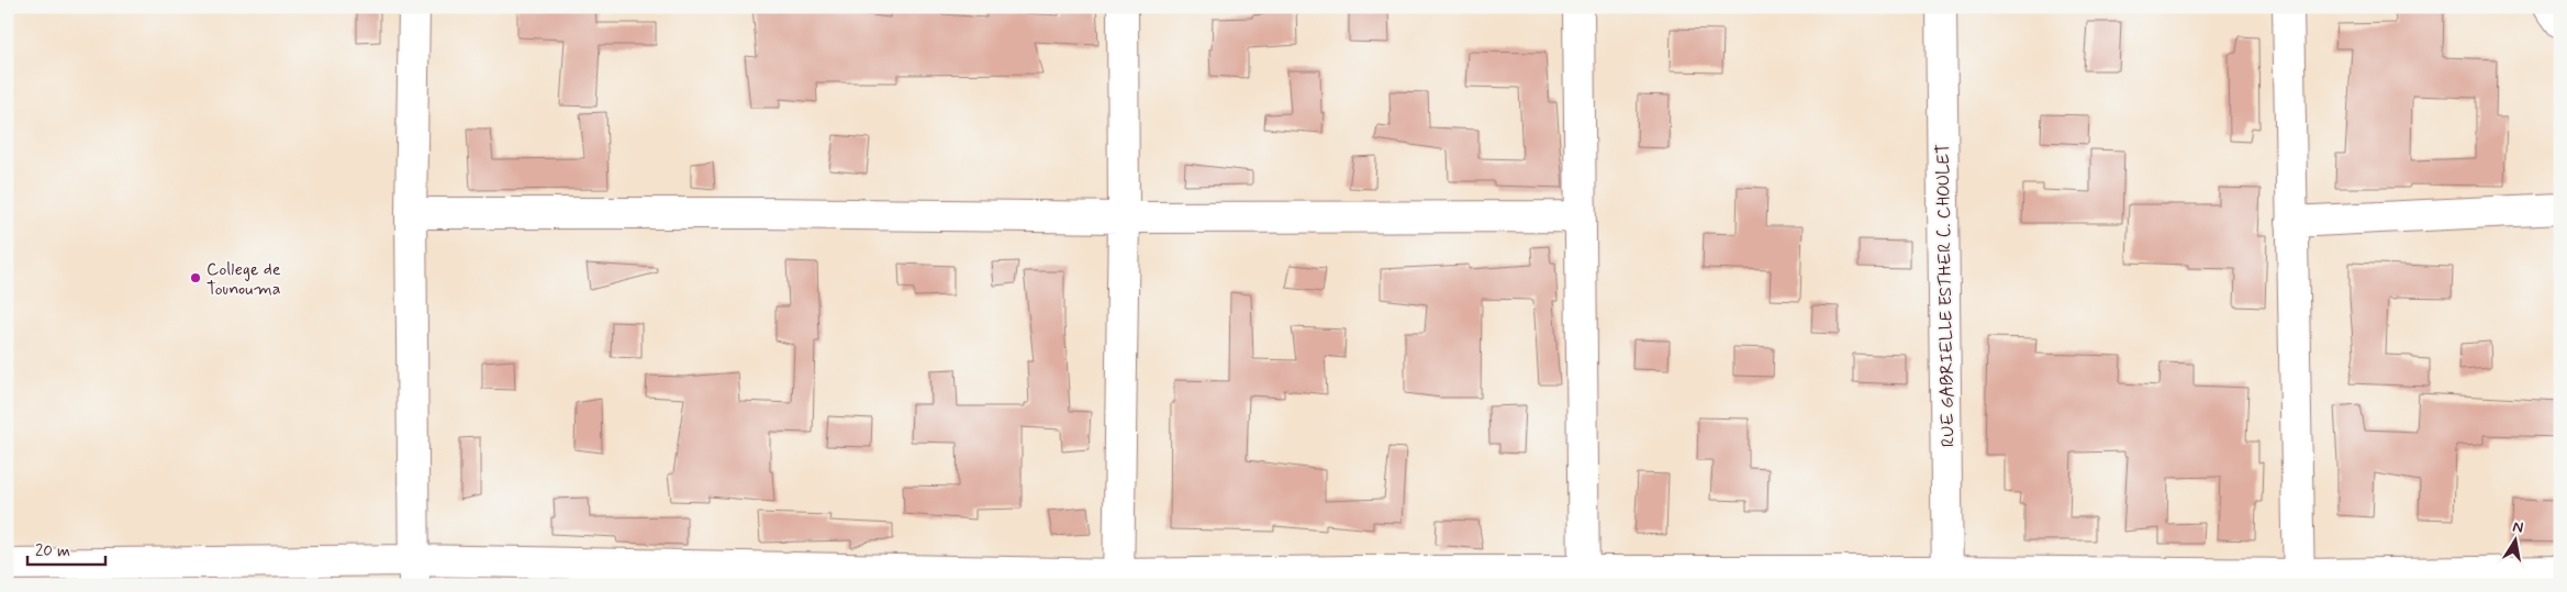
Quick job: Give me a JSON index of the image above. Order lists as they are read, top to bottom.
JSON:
{
  "streets": {
    "street": ["RUE GABRIELLE ESTHER C. CHOULET"]
  },
  "places": ["College de Tounouma"],
  "scale_bar": "20 m",
  "north": "top"
}
